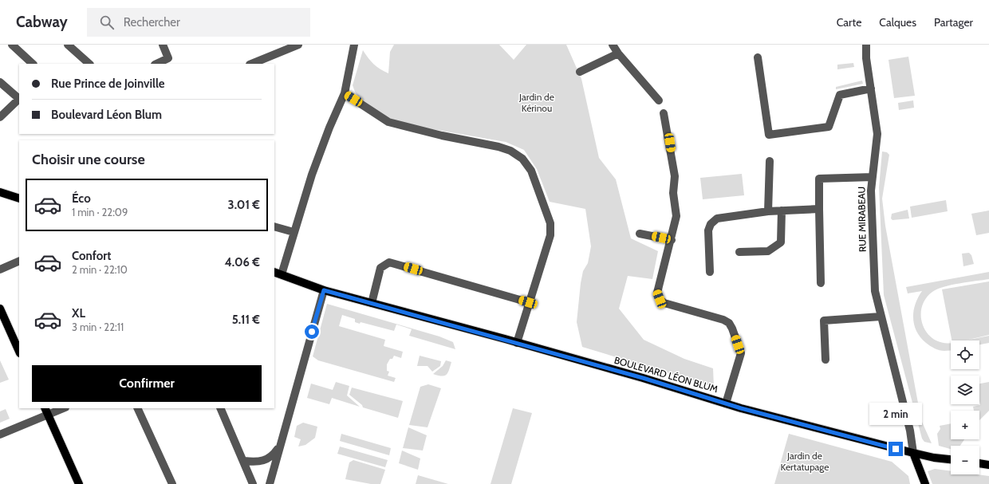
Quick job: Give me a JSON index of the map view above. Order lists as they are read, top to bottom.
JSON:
{
  "streets": {
    "main road": ["BOULEVARD LÉON BLUM"],
    "street": ["RUE MIRABEAU"]
  },
  "crossings": [
    ["RUE MIRABEAU", "BOULEVARD LÉON BLUM"]
  ],
  "parks": ["Jardin de Kérinou", "Jardin de Kertatupage"],
  "page": {
    "header": "Cabway",
    "search": "Rechercher",
    "nav": ["Carte", "Calques", "Partager"],
    "banner": ["Rue Prince de Joinville", "Boulevard Léon Blum"],
    "heading": "Choisir une course",
    "list": [
      {
        "name": "Éco",
        "note": "1 min · 22:09",
        "value": "3.01 €"
      },
      {
        "name": "Confort",
        "note": "2 min · 22:10",
        "value": "4.06 €"
      },
      {
        "name": "XL",
        "note": "3 min · 22:11",
        "value": "5.11 €"
      }
    ],
    "map_buttons": ["+", "−"],
    "buttons": "Confirmer",
    "bubble": "2 min"
  }
}
